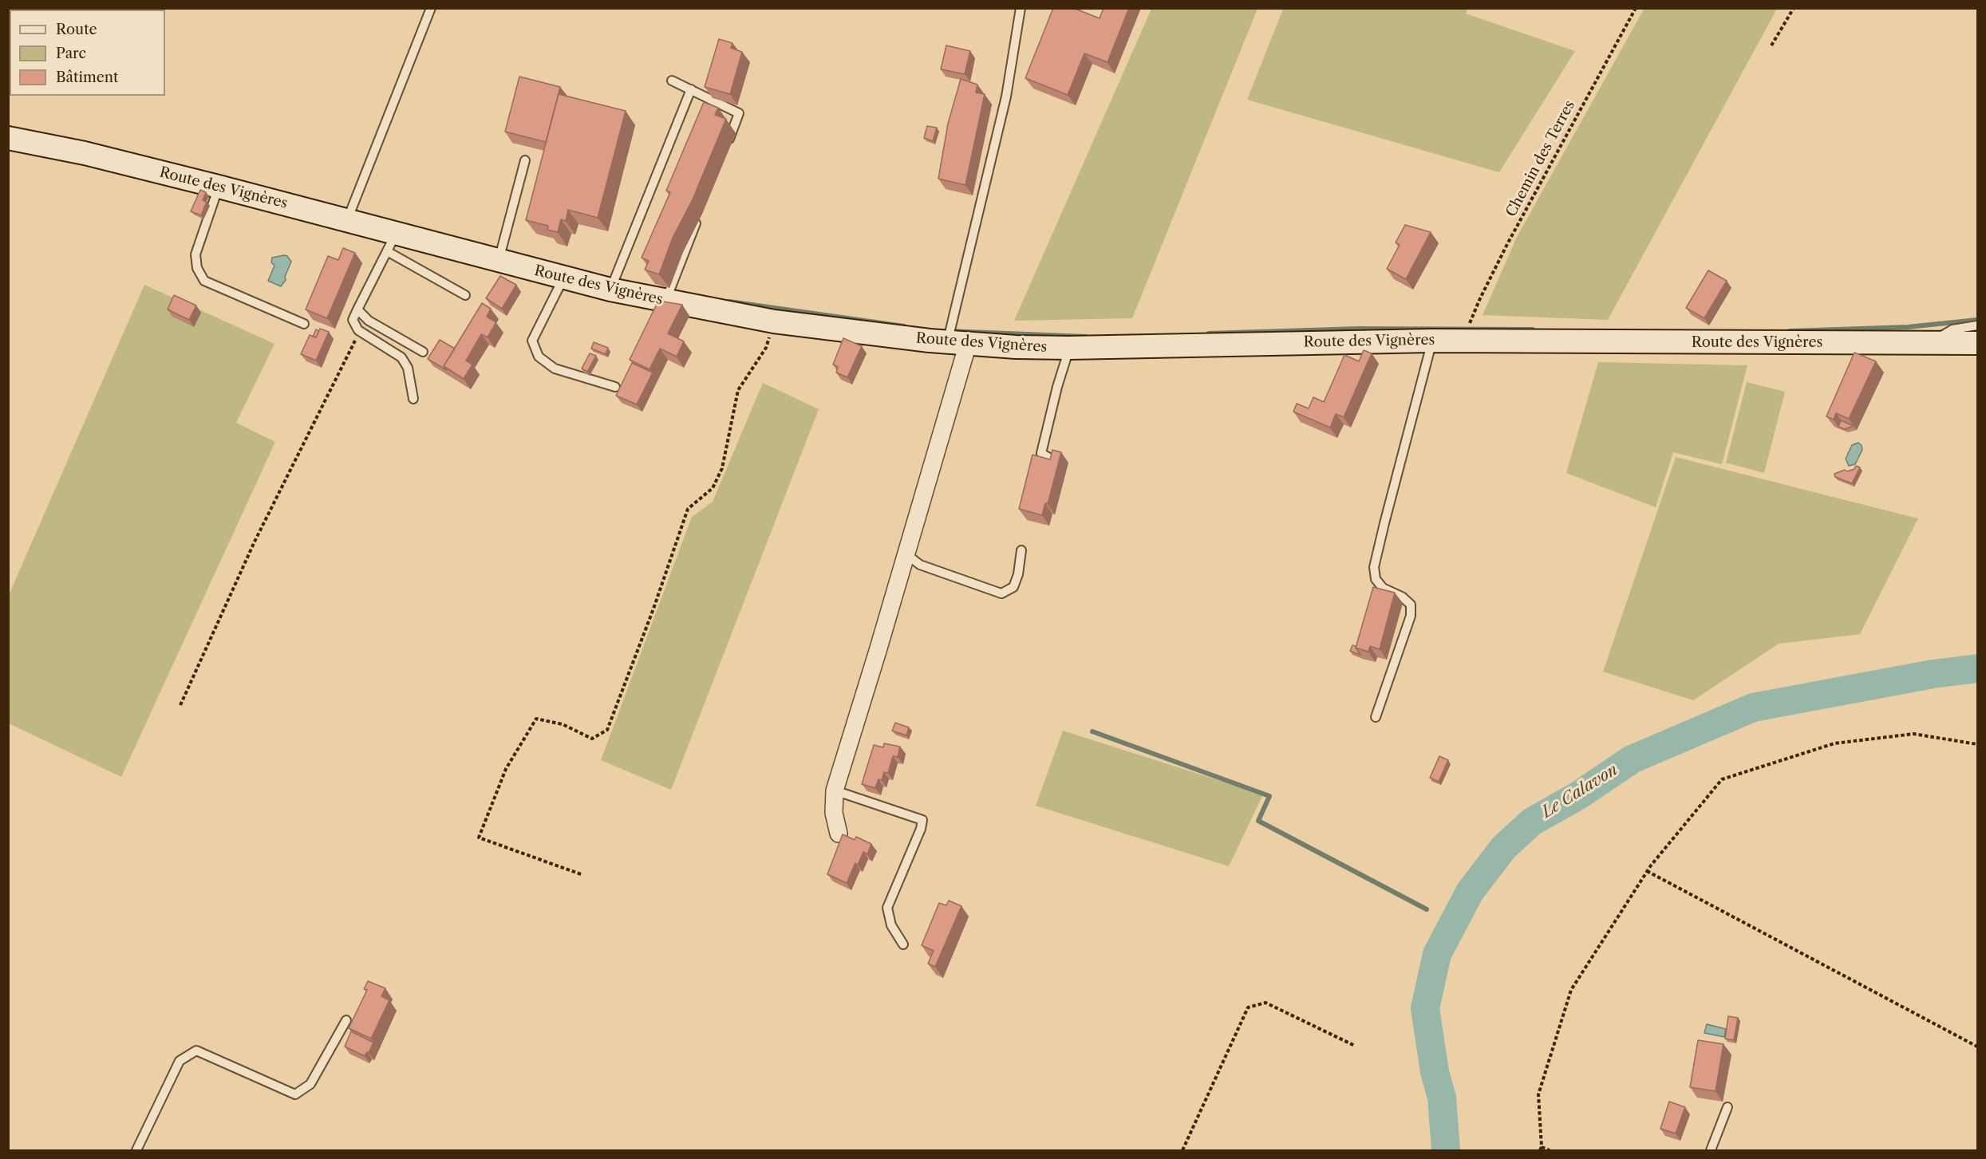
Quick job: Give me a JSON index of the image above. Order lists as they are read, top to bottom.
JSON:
{
  "streets": {
    "street": ["Route des Vignères"],
    "path": ["Chemin des Terres"]
  },
  "water": ["Le Calavon"],
  "legend": ["Route", "Parc", "Bâtiment"]
}
